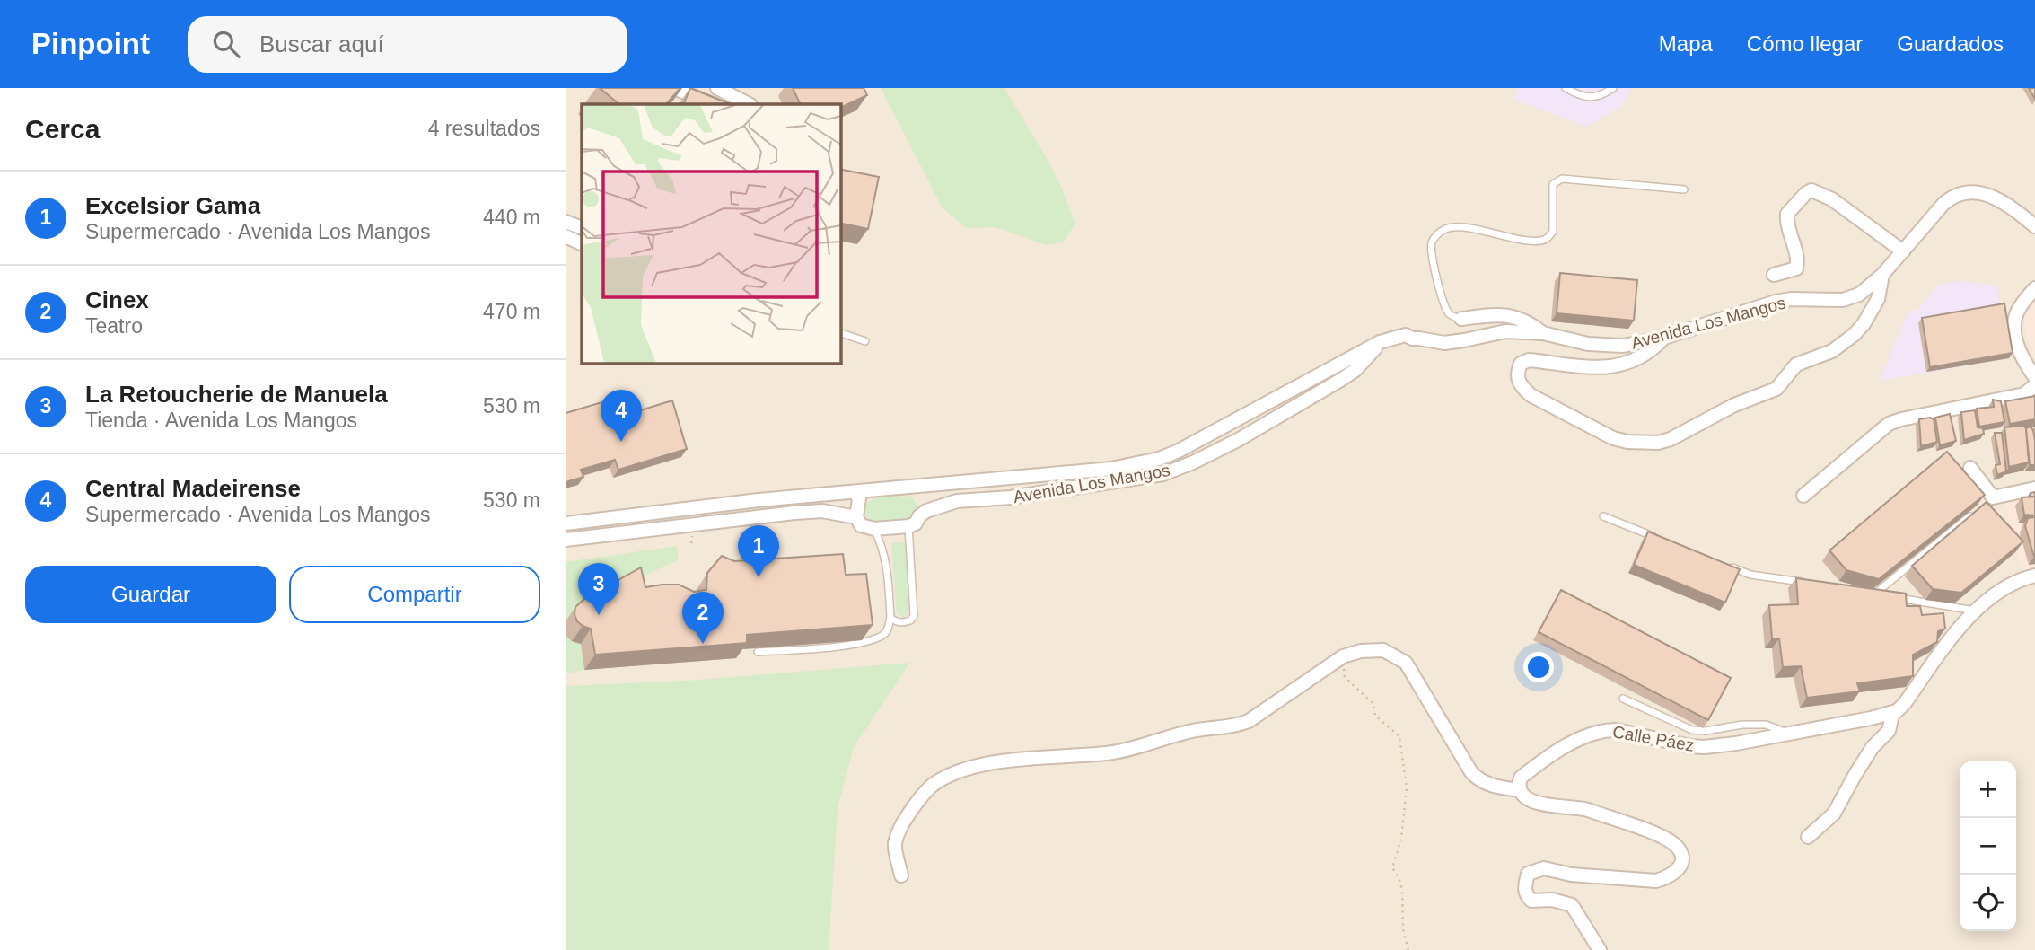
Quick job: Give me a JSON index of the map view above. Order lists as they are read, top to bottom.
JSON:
{
  "streets": {
    "street": ["Avenida Los Mangos", "Calle Páez"]
  },
  "page": {
    "header": "Pinpoint",
    "search": "Buscar aquí",
    "nav": ["Mapa", "Cómo llegar", "Guardados"],
    "heading": ["Cerca", "4 resultados"],
    "list": [
      {
        "mark": "1",
        "name": "Excelsior Gama",
        "note": "Supermercado · Avenida Los Mangos",
        "value": "440 m"
      },
      {
        "mark": "2",
        "name": "Cinex",
        "note": "Teatro",
        "value": "470 m"
      },
      {
        "mark": "3",
        "name": "La Retoucherie de Manuela",
        "note": "Tienda · Avenida Los Mangos",
        "value": "530 m"
      },
      {
        "mark": "4",
        "name": "Central Madeirense",
        "note": "Supermercado · Avenida Los Mangos",
        "value": "530 m"
      }
    ],
    "pins": [
      "4",
      "1",
      "3",
      "2"
    ],
    "buttons": ["Guardar", "Compartir"],
    "map_buttons": ["+", "−"]
  }
}
